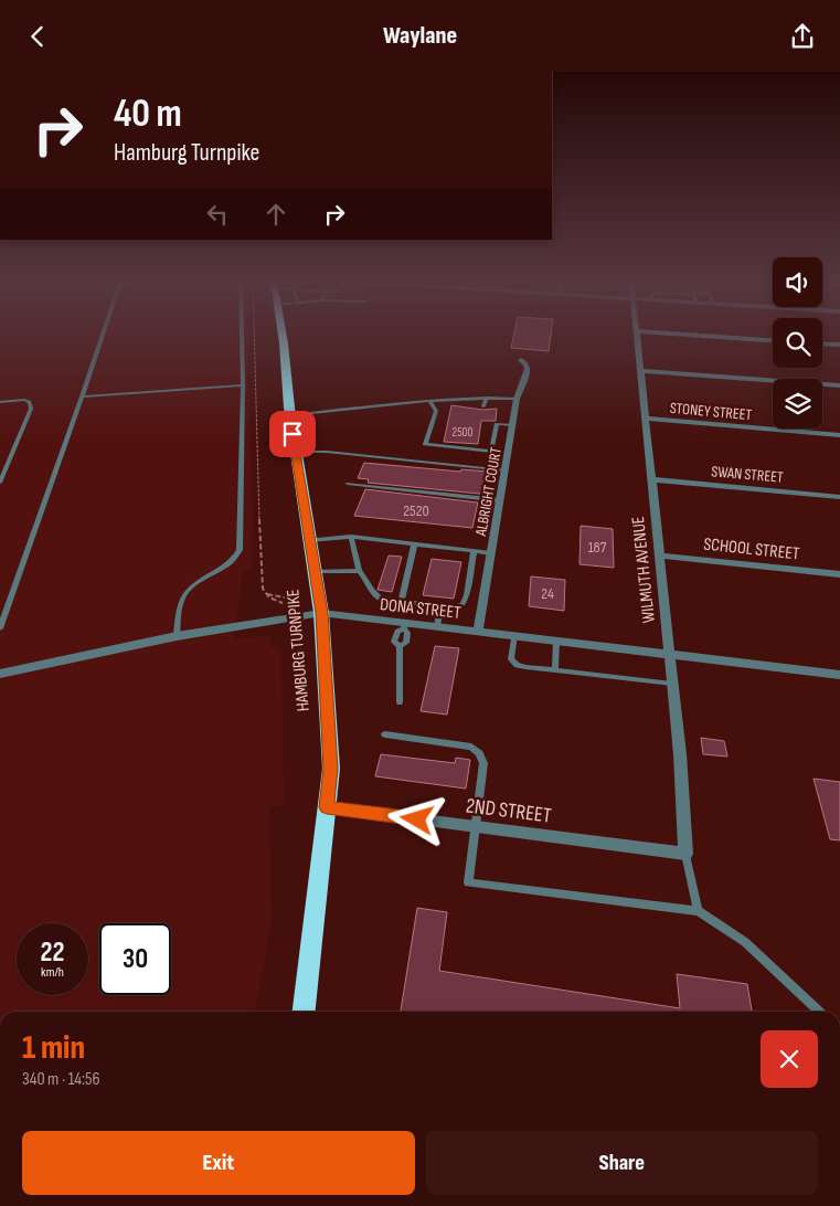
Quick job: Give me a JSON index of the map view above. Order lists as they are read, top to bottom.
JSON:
{
  "streets": {
    "highway": ["HAMBURG TURNPIKE"],
    "street": [
      "STONEY STREET",
      "SWAN STREET",
      "ALBRIGHT COURT",
      "SCHOOL STREET",
      "WILMUTH AVENUE",
      "DONA STREET",
      "2ND STREET"
    ]
  },
  "crossings": [
    ["STONEY STREET", "WILMUTH AVENUE"],
    ["SWAN STREET", "WILMUTH AVENUE"],
    ["ALBRIGHT COURT", "DONA STREET"],
    ["SCHOOL STREET", "WILMUTH AVENUE"],
    ["WILMUTH AVENUE", "DONA STREET"],
    ["WILMUTH AVENUE", "2ND STREET"],
    ["DONA STREET", "HAMBURG TURNPIKE"],
    ["HAMBURG TURNPIKE", "2ND STREET"]
  ],
  "house_numbers": [
    "2500",
    "2520",
    "187",
    "24"
  ],
  "page": {
    "header": "Waylane",
    "turn": ["40 m", "Hamburg Turnpike"],
    "speed": "22 km/h",
    "limit": "30",
    "heading": ["1 min", "340 m · 14:56"],
    "buttons": ["Exit", "Share"]
  }
}
